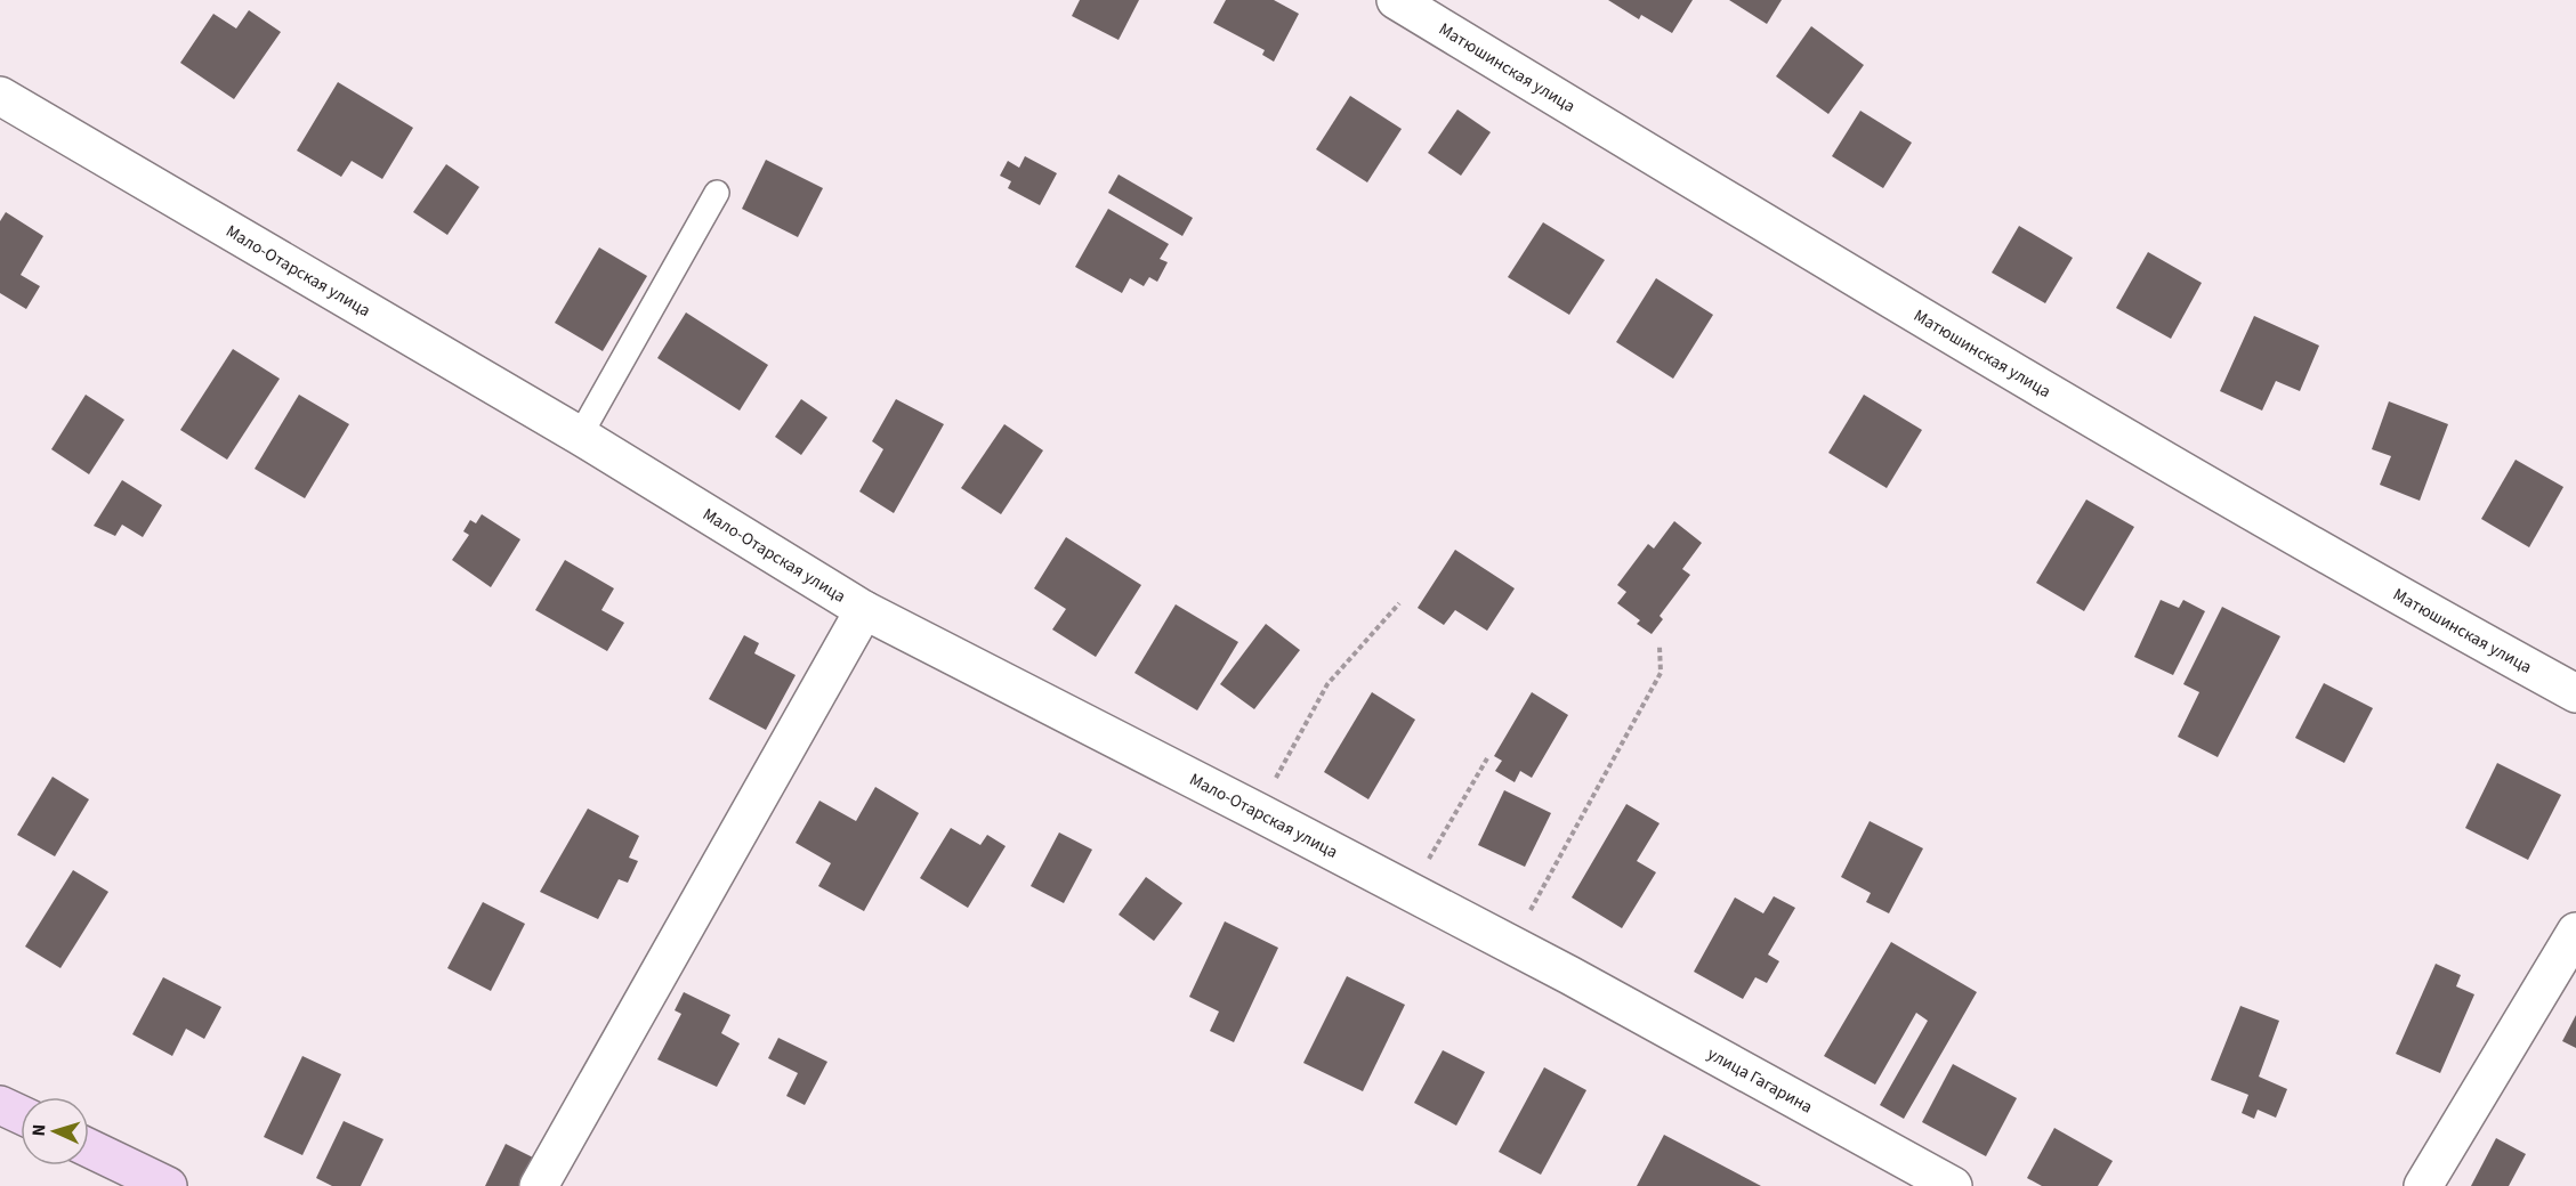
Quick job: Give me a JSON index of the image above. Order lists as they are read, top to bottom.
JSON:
{
  "streets": {
    "street": ["Матюшинская улица", "Мало-Отарская улица", "улица Гагарина"]
  },
  "crossings": [
    ["Мало-Отарская улица", "улица Гагарина"]
  ],
  "north": "left"
}
